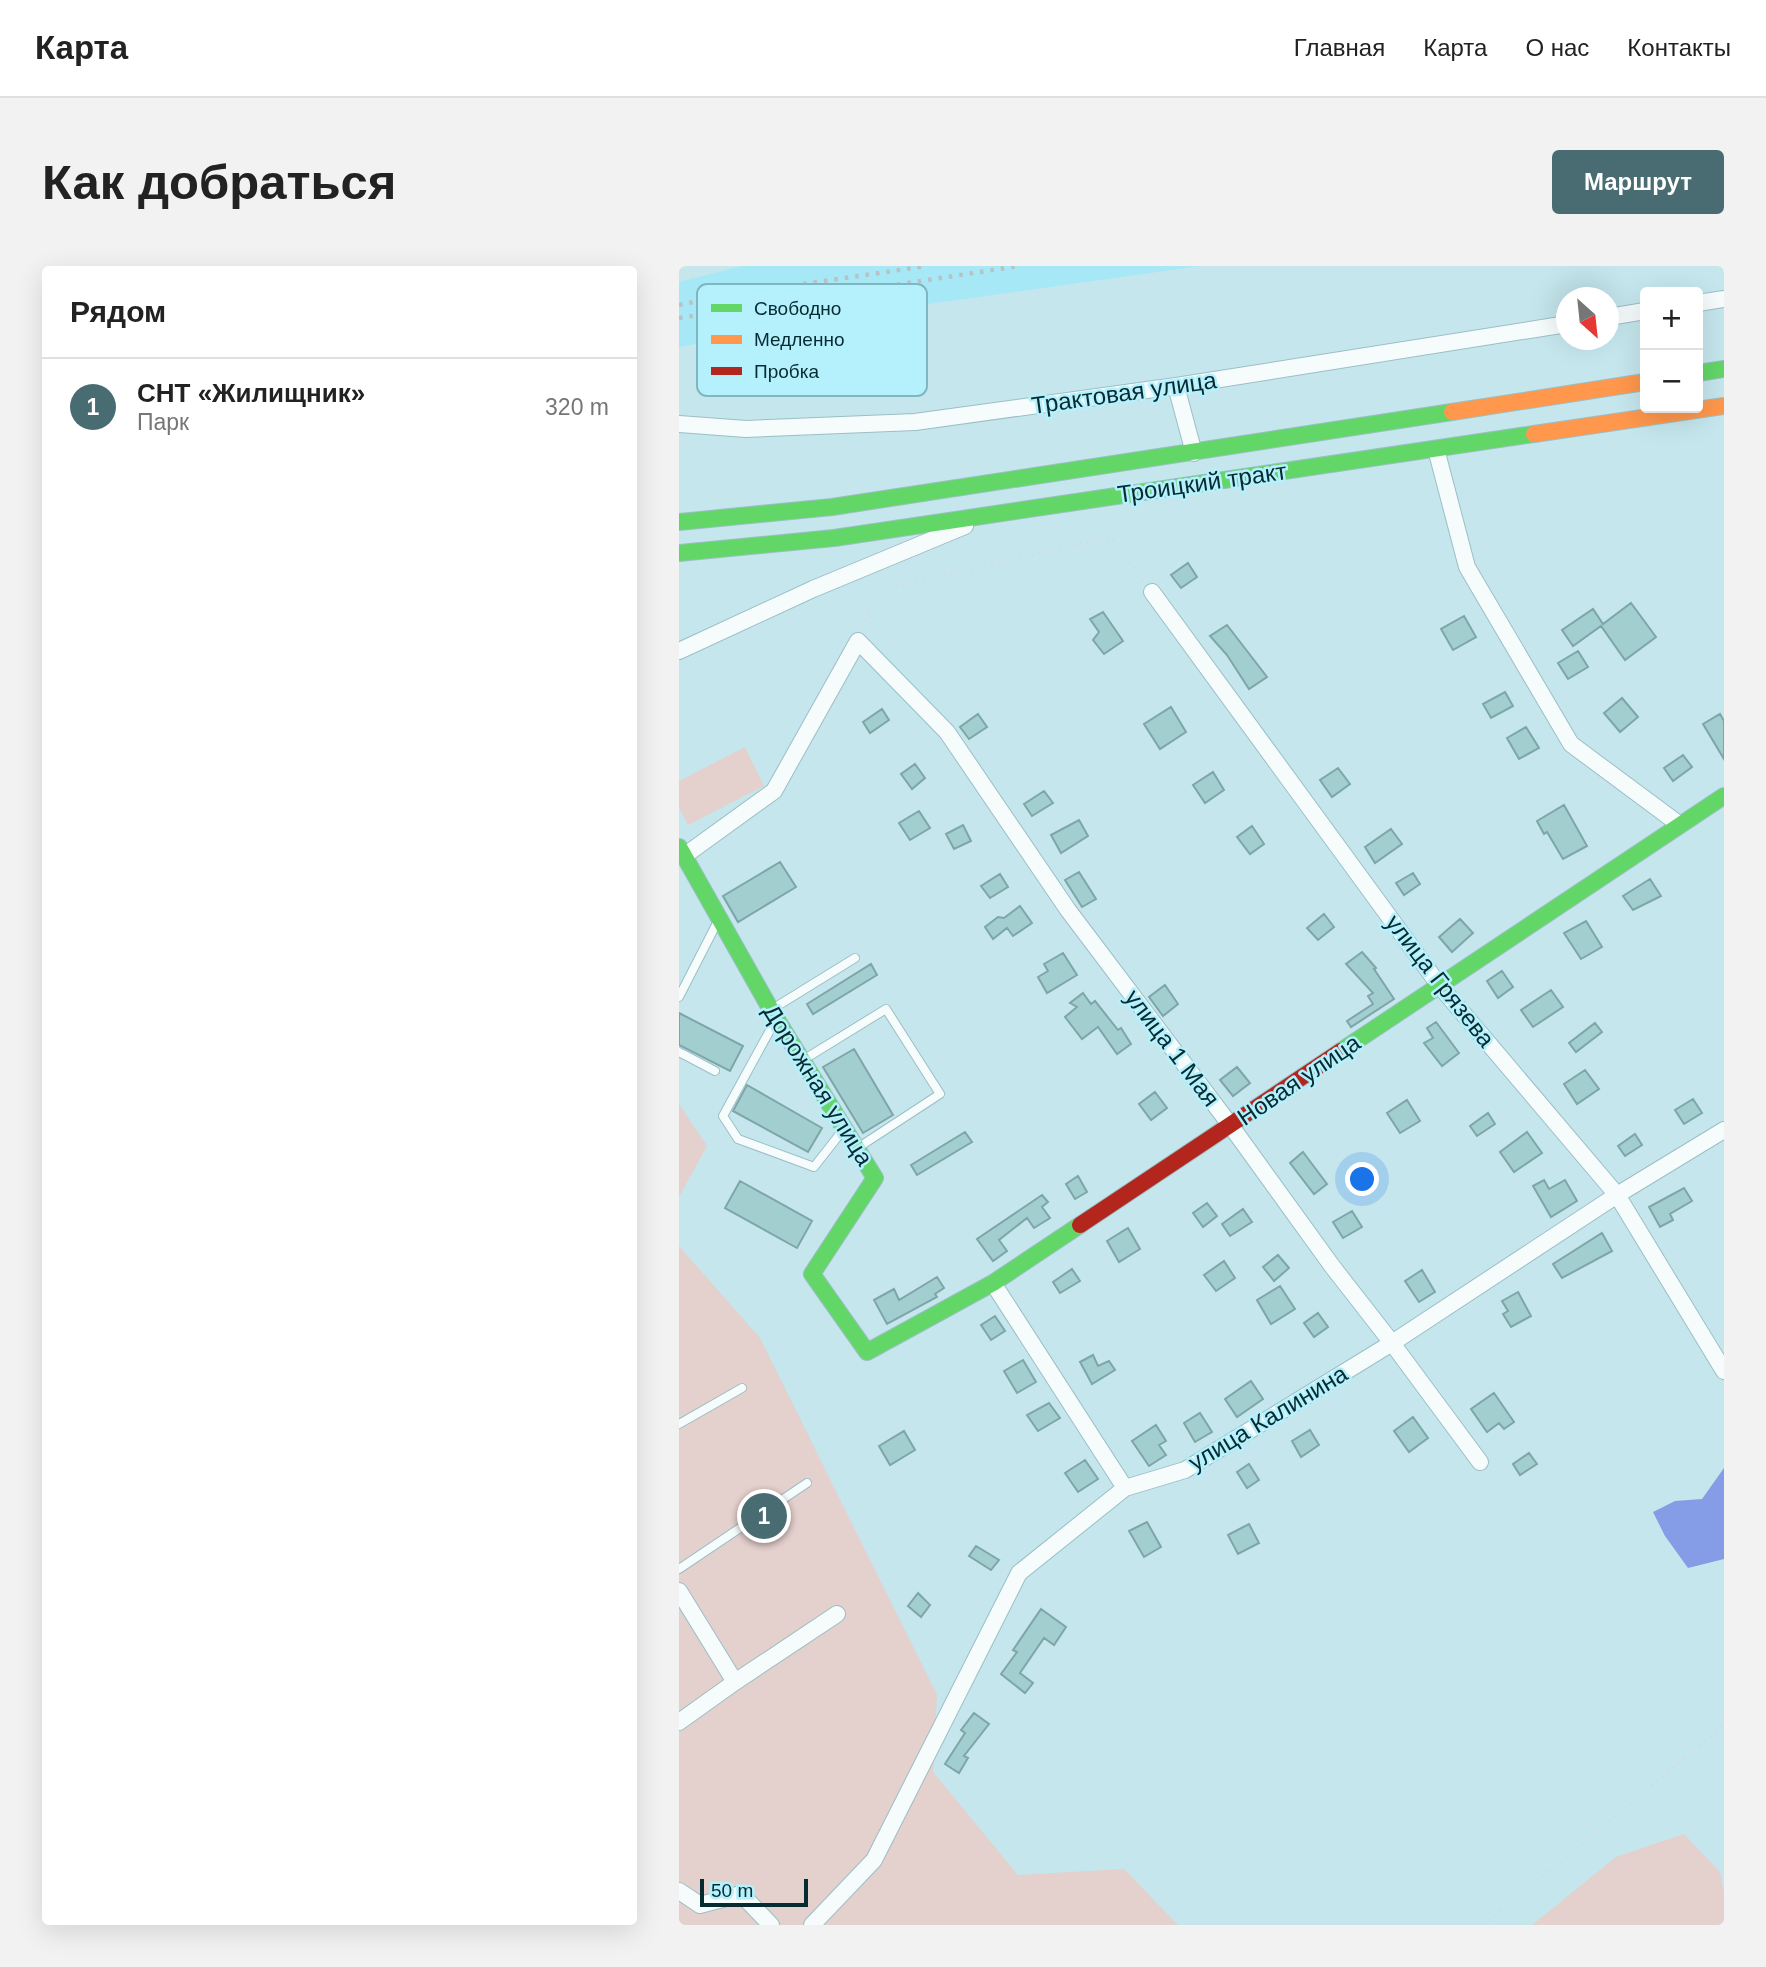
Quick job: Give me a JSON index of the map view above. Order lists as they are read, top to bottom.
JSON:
{
  "streets": {
    "main road": ["Троицкий тракт", "Новая улица", "Дорожная улица"],
    "street": [
      "Трактовая улица",
      "улица Грязева",
      "улица 1 Мая",
      "улица Калинина"
    ]
  },
  "crossings": [
    ["улица Грязева", "Новая улица"],
    ["улица Грязева", "улица Калинина"],
    ["улица 1 Мая", "Новая улица"],
    ["улица 1 Мая", "улица Калинина"],
    ["Новая улица", "Дорожная улица"]
  ],
  "legend": ["Свободно", "Медленно", "Пробка"],
  "scale_bar": "50 m",
  "north": "bottom right",
  "page": {
    "header": "Карта",
    "nav": [
      "Главная",
      "Карта",
      "О нас",
      "Контакты"
    ],
    "buttons": "Маршрут",
    "title": "Как добраться",
    "heading": "Рядом",
    "map_buttons": ["+", "−"],
    "list": [
      {
        "mark": "1",
        "name": "СНТ «Жилищник»",
        "note": "Парк",
        "value": "320 m"
      }
    ],
    "pins": "1",
    "scale": "50 m"
  }
}
